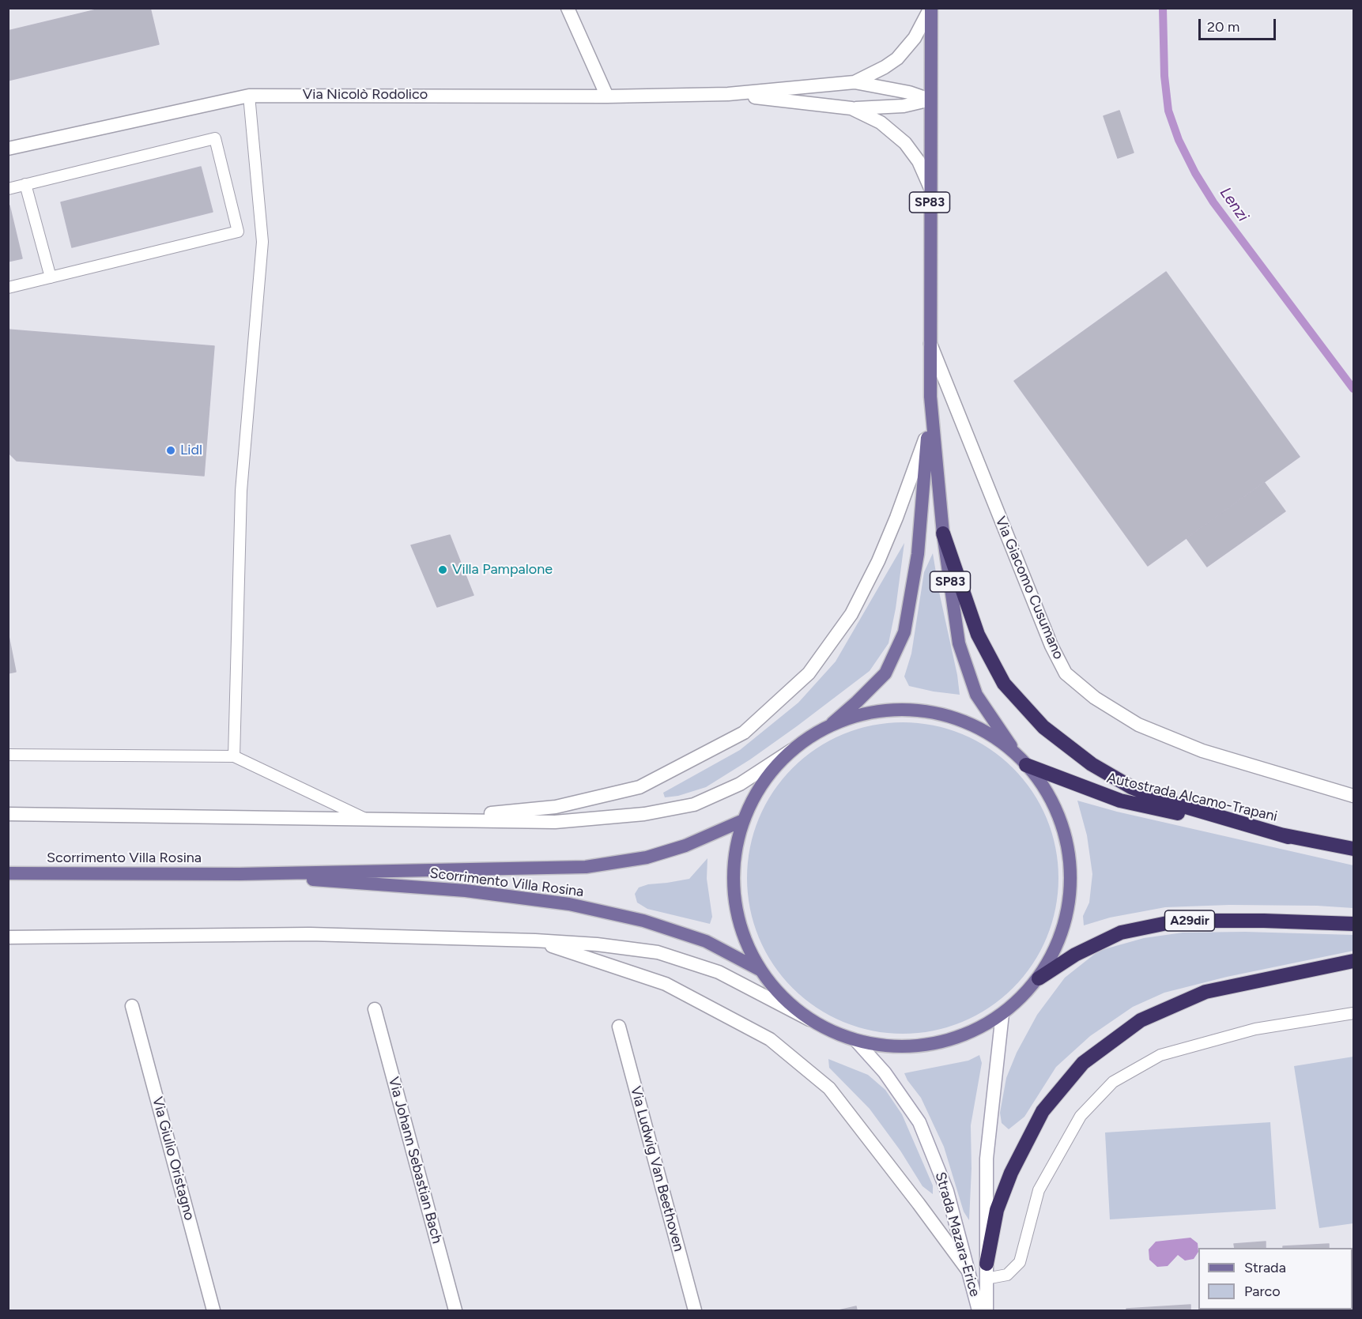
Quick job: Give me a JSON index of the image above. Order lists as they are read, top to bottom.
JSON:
{
  "streets": {
    "highway": ["Autostrada Alcamo-Trapani", "A29dir"],
    "main road": ["SP83", "Scorrimento Villa Rosina"],
    "street": [
      "Via Nicolò Rodolico",
      "Via Giacomo Cusumano",
      "Via Giulio Oristagno",
      "Via Johann Sebastian Bach",
      "Via Ludwig Van Beethoven",
      "Strada Mazara-Erice"
    ]
  },
  "crossings": [
    ["Via Nicolò Rodolico", "SP83"],
    ["SP83", "Via Giacomo Cusumano"]
  ],
  "water": ["Lenzi"],
  "places": ["Lidl", "Villa Pampalone"],
  "legend": ["Strada", "Parco"],
  "scale_bar": "20 m"
}
